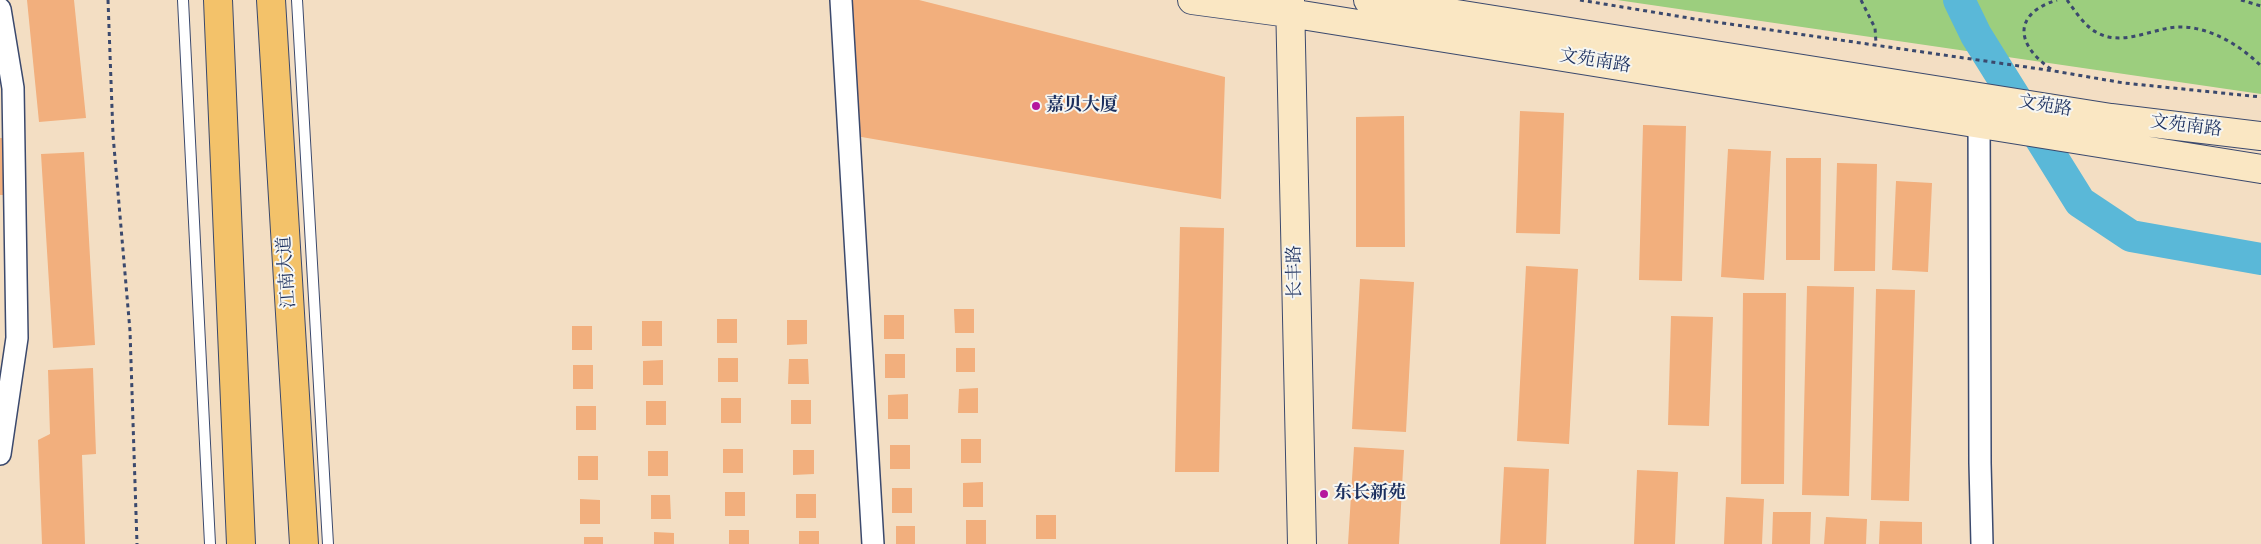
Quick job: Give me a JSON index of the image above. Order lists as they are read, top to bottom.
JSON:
{
  "streets": {
    "highway": ["江南大道"],
    "main road": ["文苑南路", "文苑路", "长丰路"]
  },
  "crossings": [
    ["文苑南路", "文苑路"],
    ["文苑南路", "长丰路"]
  ],
  "places": ["嘉贝大厦", "东长新苑"]
}
